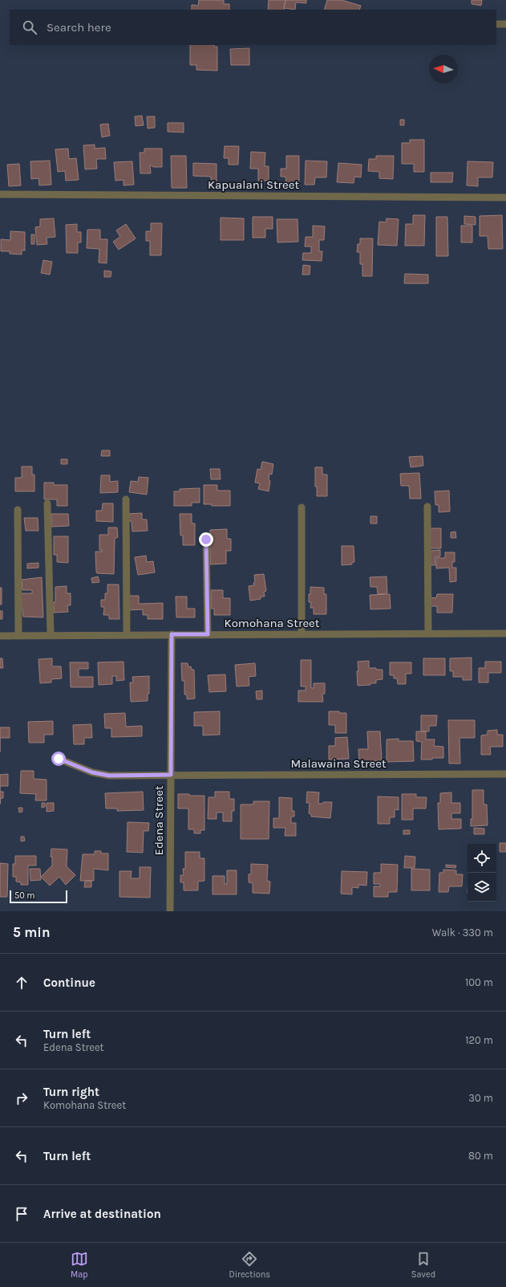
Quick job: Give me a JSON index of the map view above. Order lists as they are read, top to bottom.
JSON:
{
  "streets": {
    "street": [
      "Kapualani Street",
      "Komohana Street",
      "Malawaina Street",
      "Edena Street"
    ]
  },
  "crossings": [
    ["Komohana Street", "Edena Street"],
    ["Malawaina Street", "Edena Street"]
  ],
  "scale_bar": "50 m",
  "north": "left",
  "page": {
    "search": "Search here",
    "scale": "50 m",
    "heading": ["5 min", "Walk · 330 m"],
    "list": [
      ["Continue", "100 m"],
      ["Turn left", "Edena Street", "120 m"],
      ["Turn right", "Komohana Street", "30 m"],
      ["Turn left", "80 m"],
      "Arrive at destination"
    ],
    "nav": ["Map", "Directions", "Saved"]
  }
}
